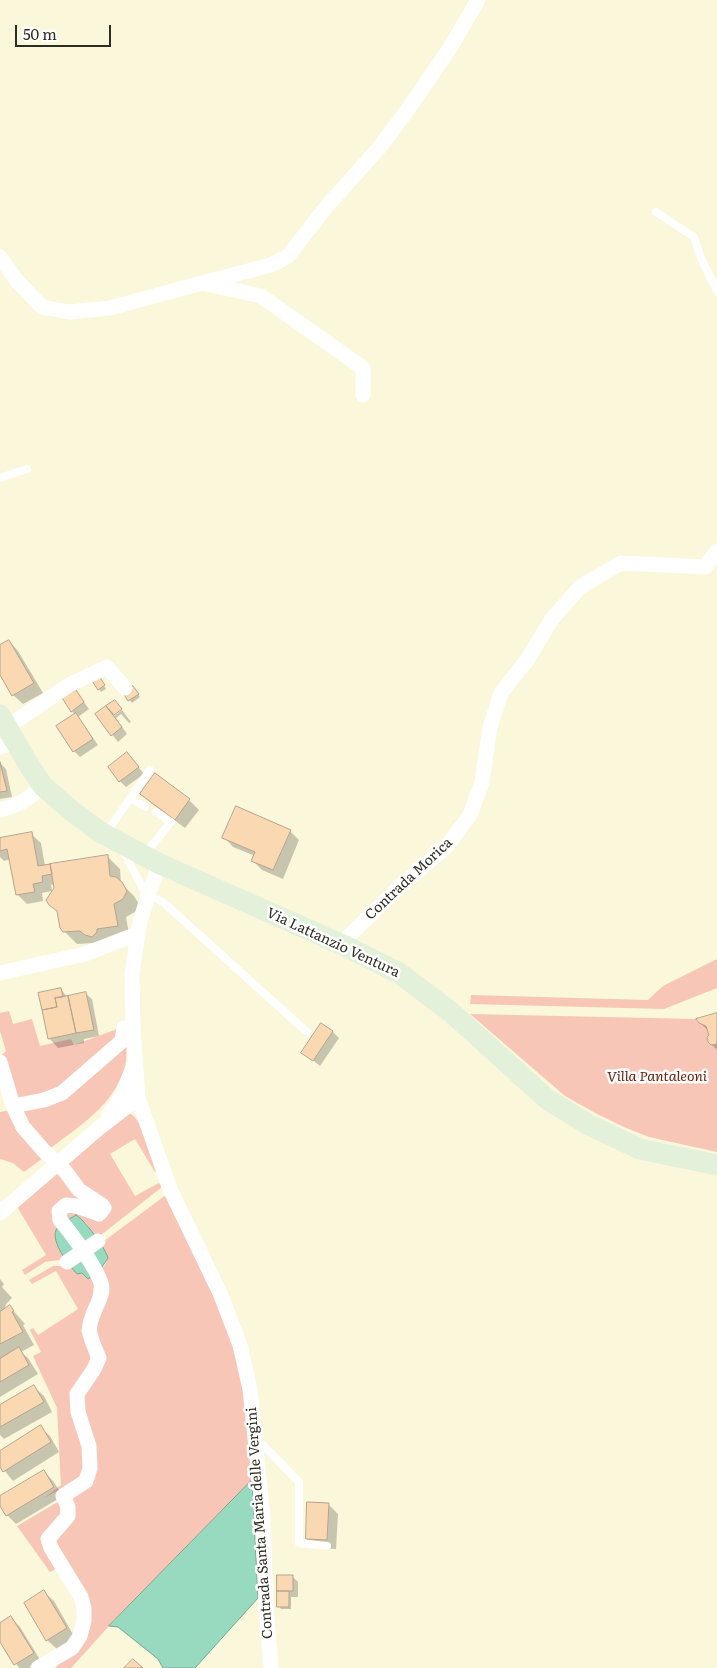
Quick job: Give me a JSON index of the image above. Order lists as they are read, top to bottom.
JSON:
{
  "streets": {
    "main road": ["Via Lattanzio Ventura"],
    "street": ["Contrada Morica", "Contrada Santa Maria delle Vergini"]
  },
  "crossings": [
    ["Contrada Morica", "Via Lattanzio Ventura"],
    ["Via Lattanzio Ventura", "Contrada Santa Maria delle Vergini"]
  ],
  "parks": ["Villa Pantaleoni"],
  "scale_bar": "50 m"
}
